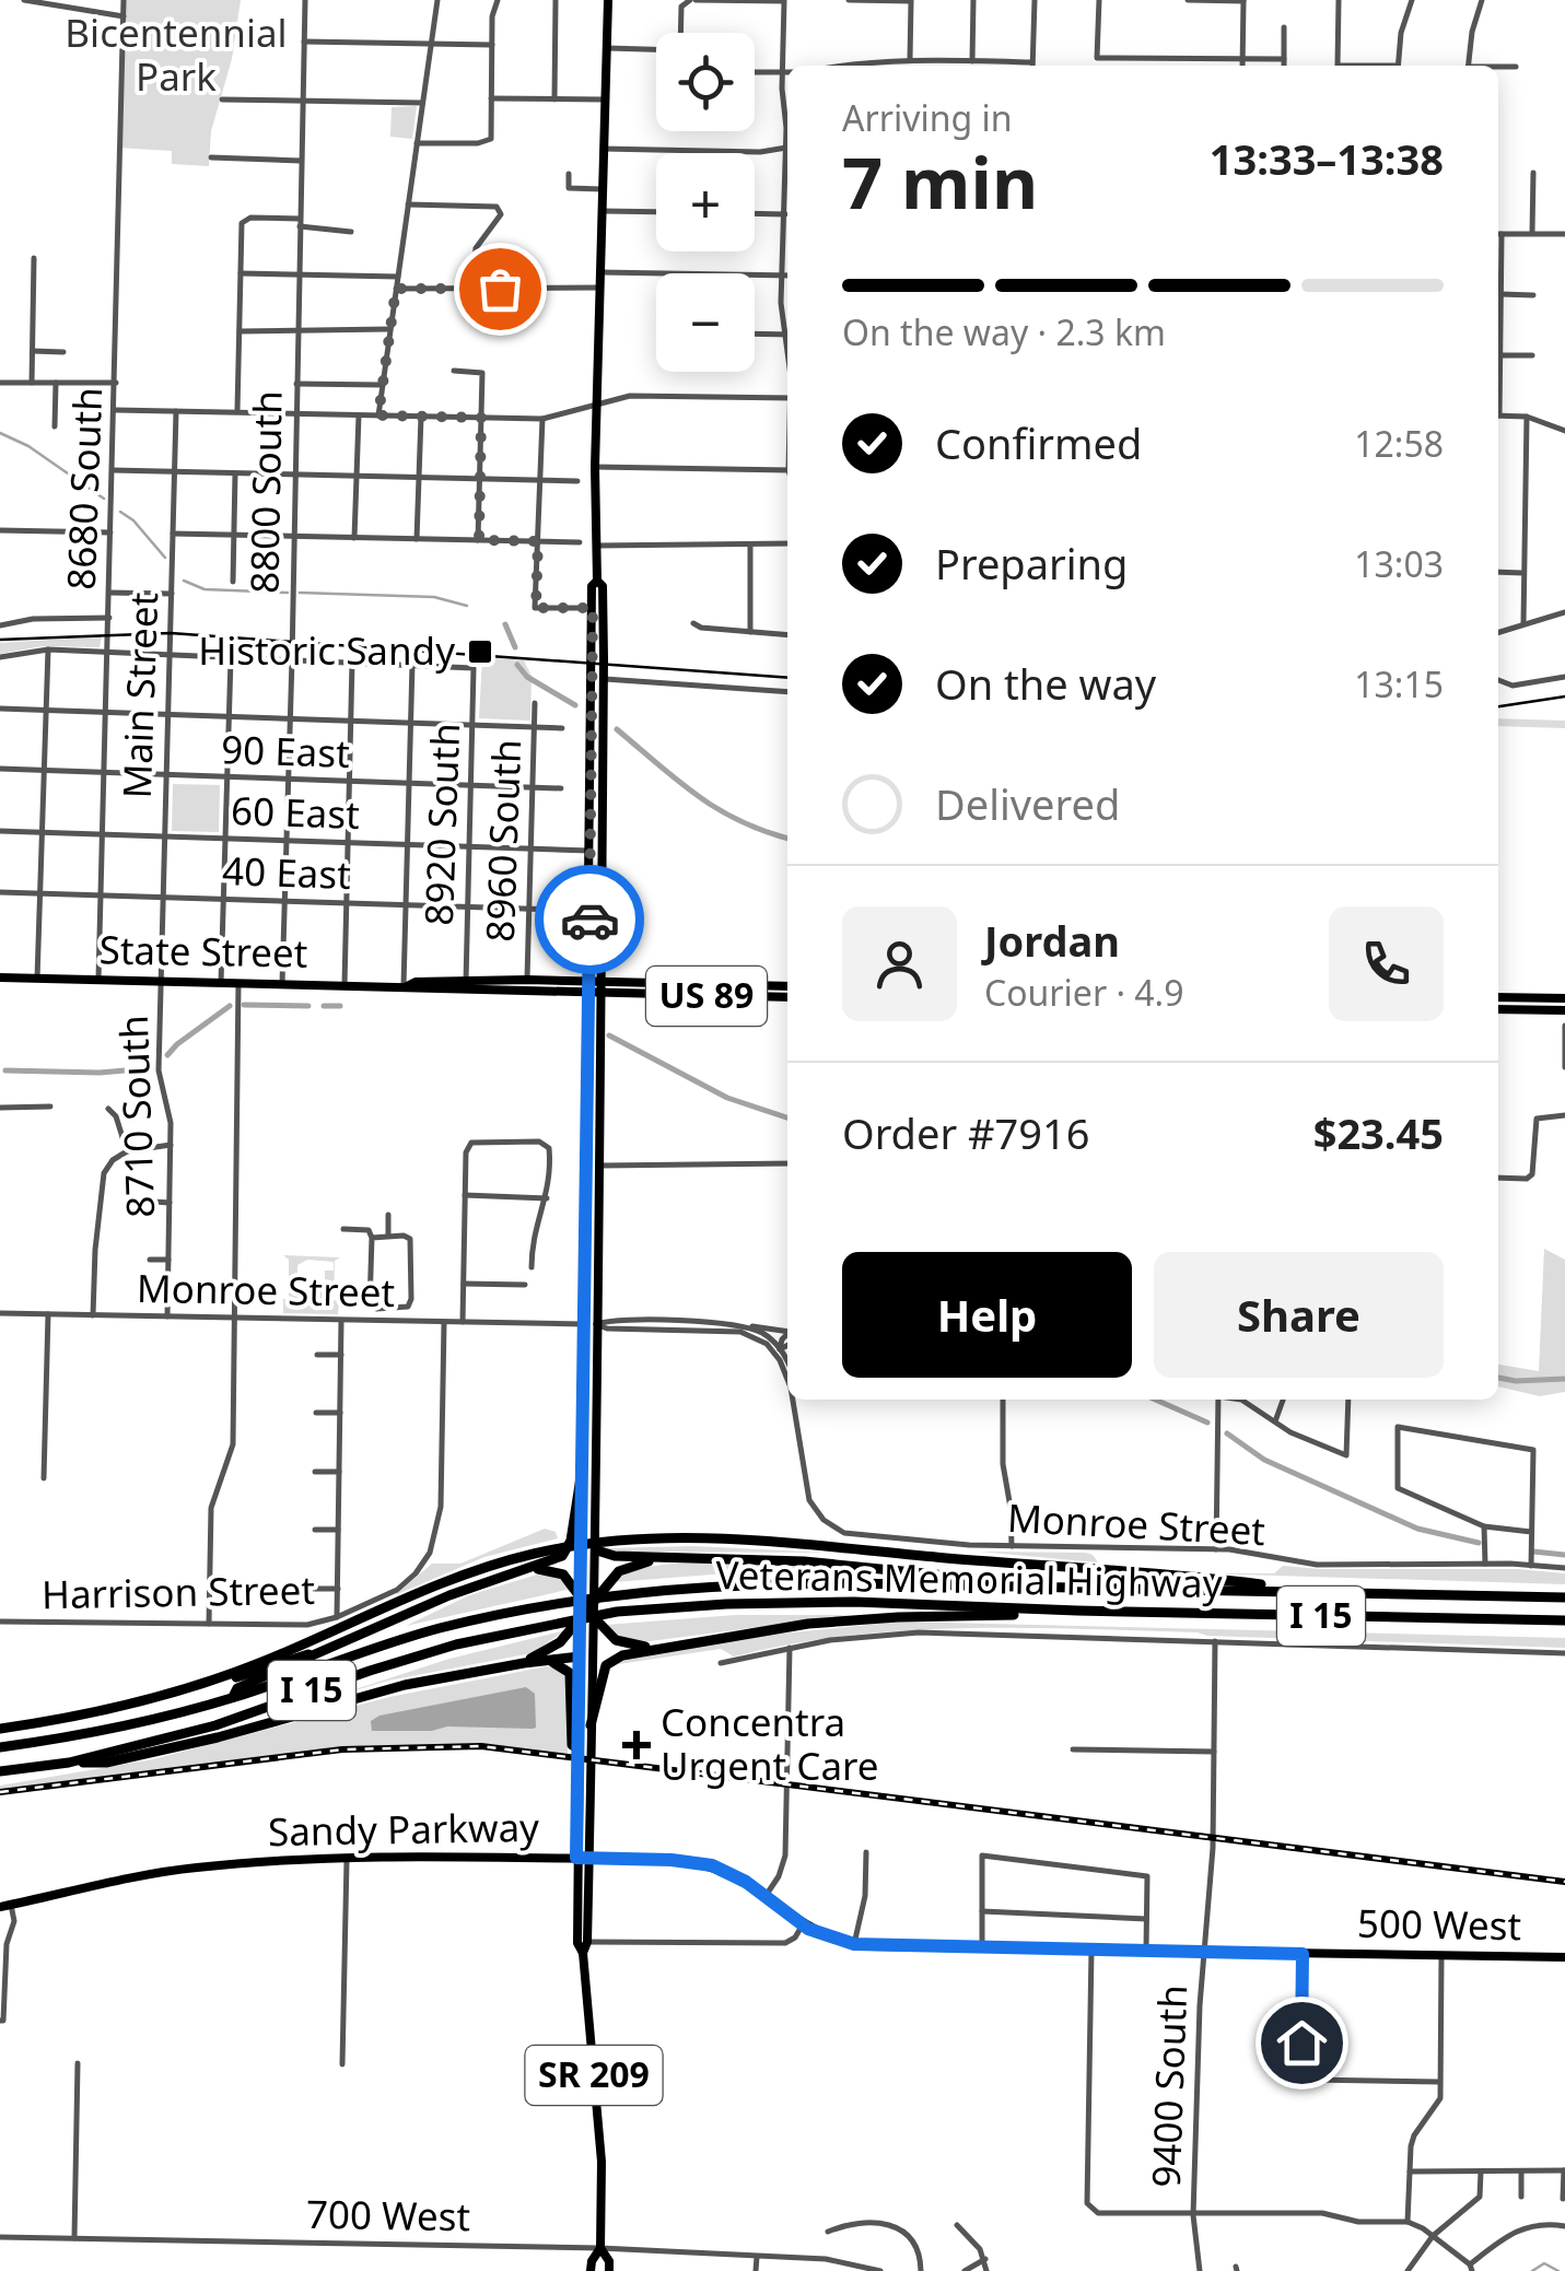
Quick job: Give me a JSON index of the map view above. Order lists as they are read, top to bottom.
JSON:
{
  "streets": {
    "highway": ["Veterans Memorial Highway", "I 15"],
    "main road": [
      "State Street",
      "US 89",
      "Sandy Parkway",
      "500 West",
      "SR 209"
    ],
    "street": [
      "8680 South",
      "8800 South",
      "Main Street",
      "90 East",
      "60 East",
      "8920 South",
      "8960 South",
      "40 East",
      "8710 South",
      "Monroe Street",
      "Harrison Street",
      "9400 South",
      "700 West"
    ]
  },
  "crossings": [
    ["8680 South", "90 East"],
    ["8680 South", "60 East"],
    ["8680 South", "40 East"],
    ["8680 South", "State Street"],
    ["8800 South", "90 East"],
    ["8800 South", "60 East"],
    ["8800 South", "40 East"],
    ["8800 South", "State Street"],
    ["Main Street", "90 East"],
    ["Main Street", "60 East"],
    ["Main Street", "40 East"],
    ["Main Street", "State Street"],
    ["Main Street", "8710 South"],
    ["90 East", "8920 South"],
    ["90 East", "8960 South"],
    ["60 East", "8920 South"],
    ["60 East", "8960 South"],
    ["60 East", "SR 209"],
    ["8920 South", "40 East"],
    ["8920 South", "State Street"],
    ["8960 South", "40 East"],
    ["8960 South", "State Street"],
    ["State Street", "8710 South"],
    ["State Street", "SR 209"],
    ["8710 South", "Monroe Street"],
    ["Monroe Street", "Harrison Street"],
    ["Monroe Street", "SR 209"],
    ["Sandy Parkway", "500 West"],
    ["Sandy Parkway", "SR 209"],
    ["500 West", "9400 South"],
    ["SR 209", "700 West"]
  ],
  "parks": ["Bicentennial Park"],
  "places": {
    "transit": ["Historic Sandy"],
    "health": ["Concentra Urgent Care"]
  },
  "page": {
    "map_buttons": ["+", "−"],
    "heading": ["7 min", "Arriving in", "13:33–13:38"],
    "panel": [
      "Jordan",
      "Courier · 4.9",
      "Order #7916",
      "$23.45"
    ],
    "bar": "On the way · 2.3 km",
    "list": [
      ["Confirmed", "12:58"],
      ["Preparing", "13:03"],
      ["On the way", "13:15"],
      "Delivered"
    ],
    "buttons": ["Help", "Share"]
  }
}
